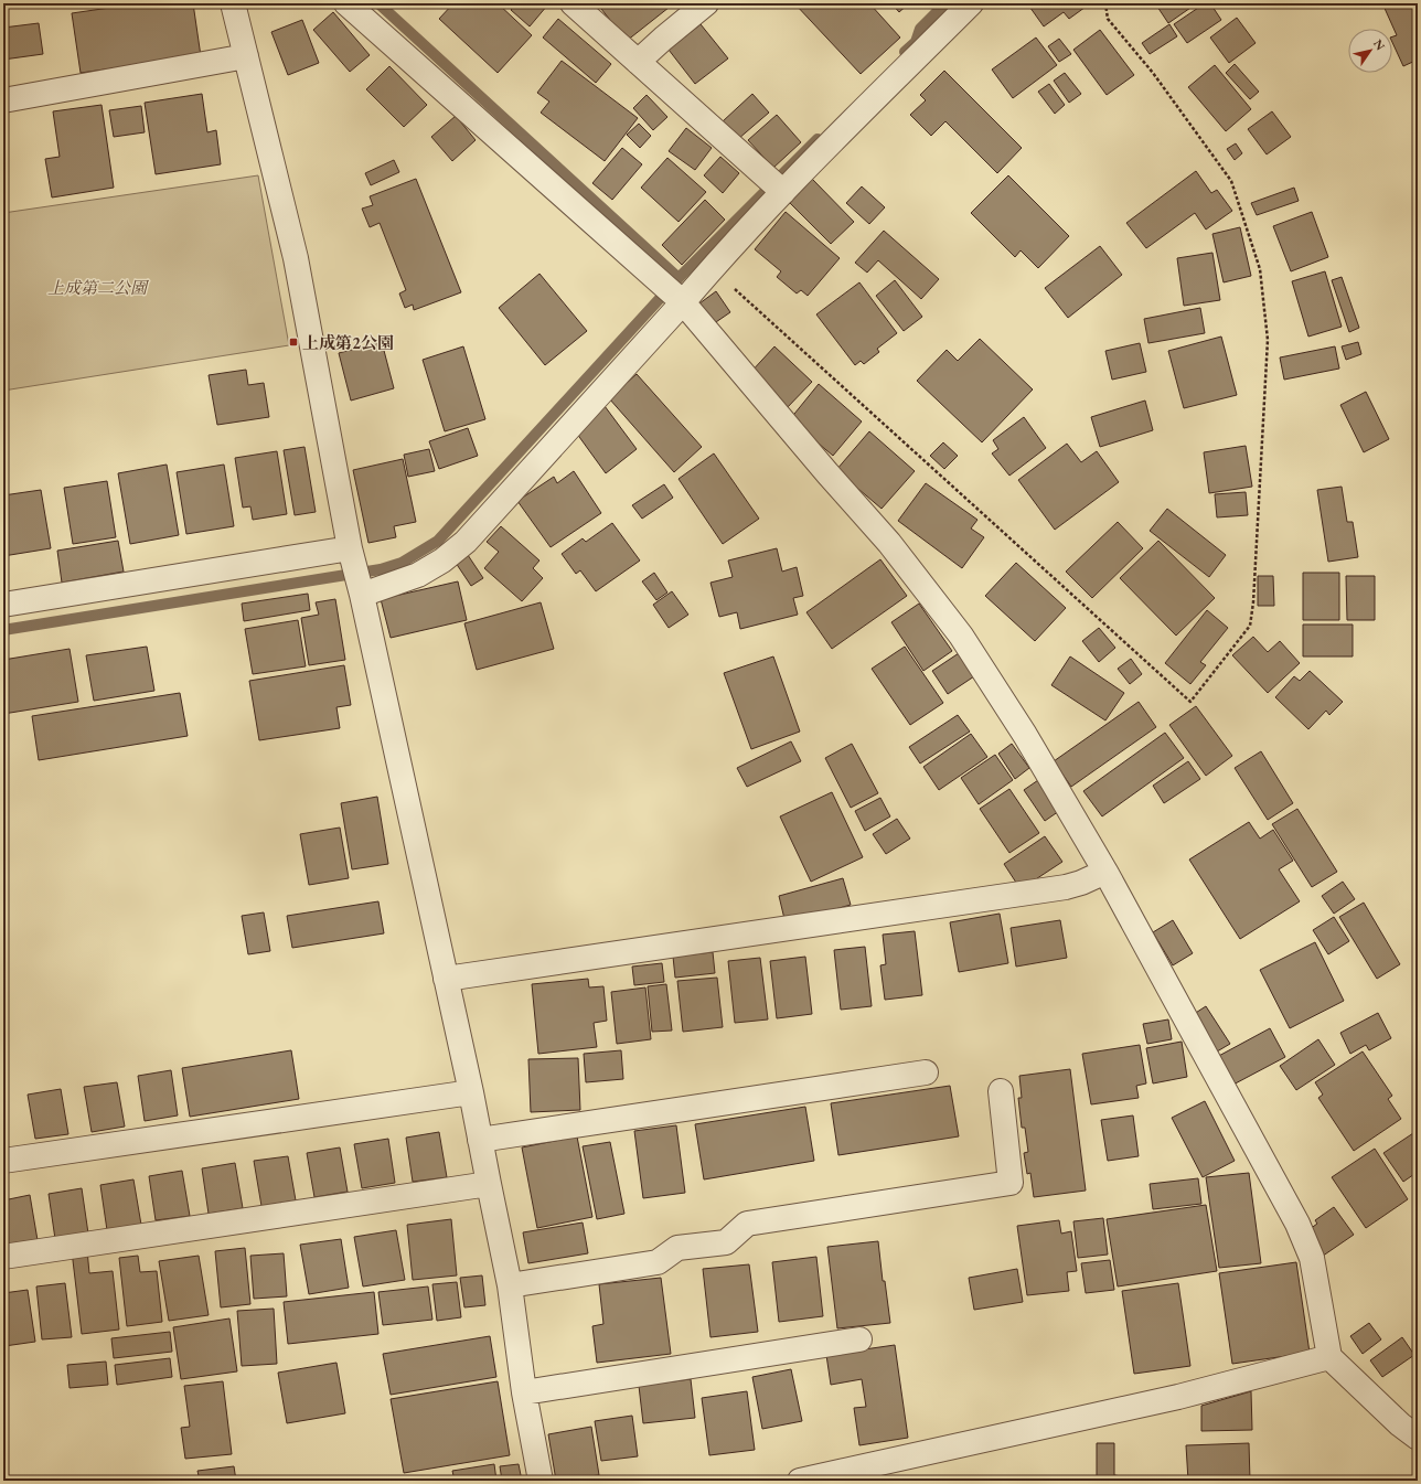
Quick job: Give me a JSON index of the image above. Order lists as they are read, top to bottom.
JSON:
{
  "parks": ["上成第二公園"],
  "places": {
    "transit": ["上成第2公園"]
  },
  "north": "top right"
}
